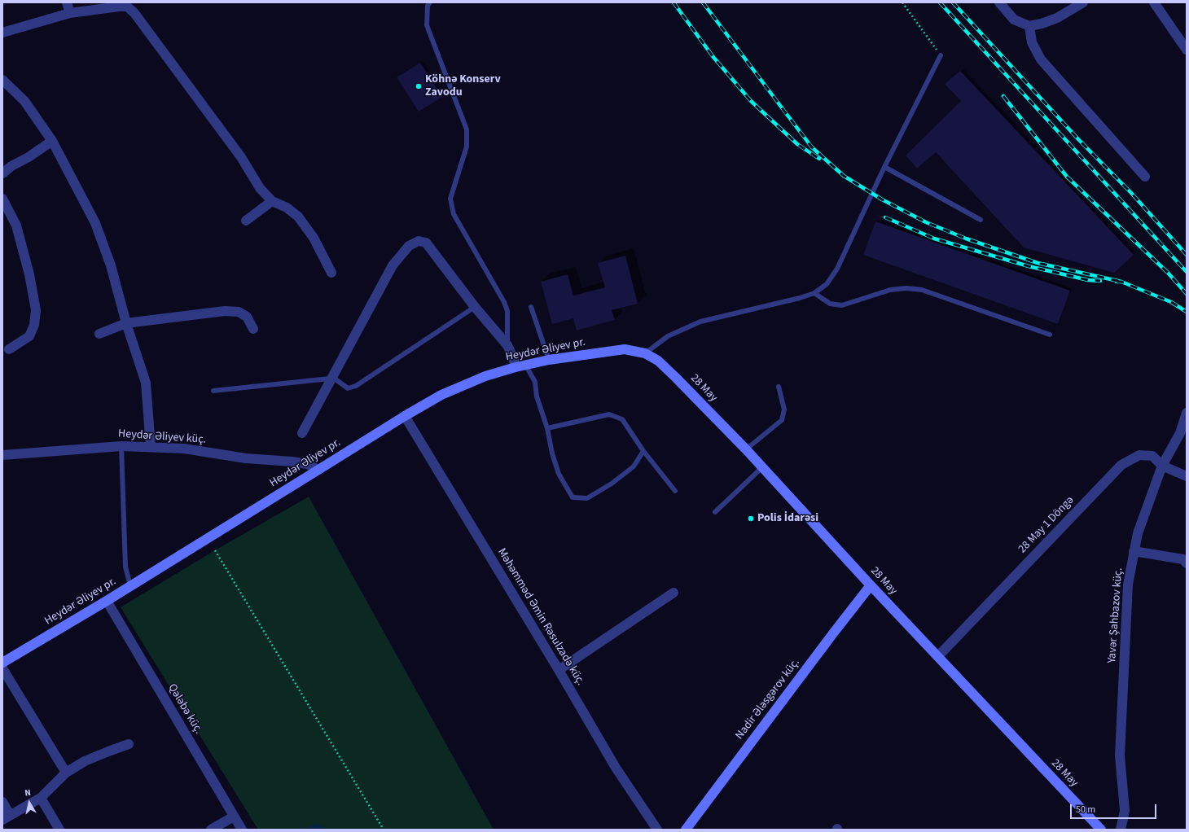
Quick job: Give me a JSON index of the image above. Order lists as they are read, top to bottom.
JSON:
{
  "streets": {
    "main road": ["Heydər Əliyev pr.", "28 May", "Nadir Ələsgərov küç."],
    "street": [
      "Heydər Əliyev küç.",
      "28 May 1 Döngə",
      "Yavər Şahbazov küç.",
      "Məhəmməd Əmin Rəsulzadə küç.",
      "Qələbə küç."
    ]
  },
  "crossings": [
    ["Heydər Əliyev pr.", "28 May"],
    ["Heydər Əliyev pr.", "Heydər Əliyev küç."],
    ["Heydər Əliyev pr.", "Məhəmməd Əmin Rəsulzadə küç."],
    ["Heydər Əliyev pr.", "Qələbə küç."],
    ["28 May", "28 May 1 Döngə"],
    ["28 May", "Nadir Ələsgərov küç."],
    ["28 May 1 Döngə", "Yavər Şahbazov küç."]
  ],
  "places": ["Köhnə Konserv Zavodu", "Polis İdarəsi"],
  "scale_bar": "50 m",
  "north": "top"
}
